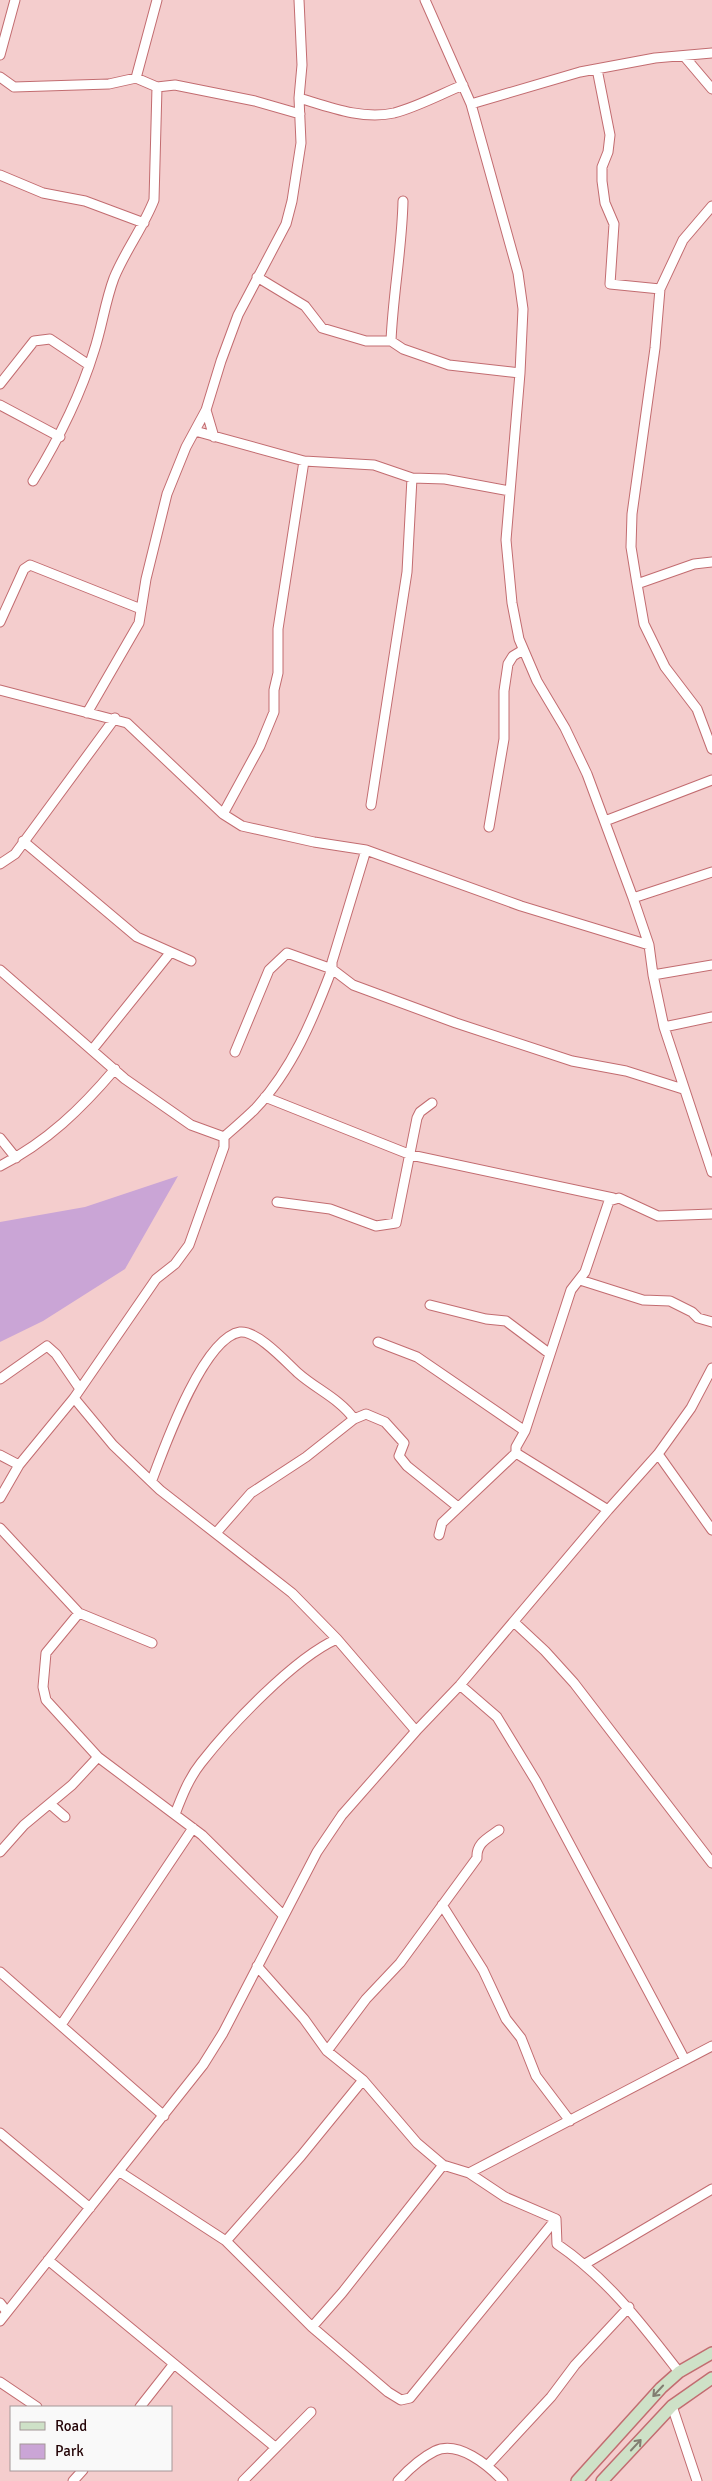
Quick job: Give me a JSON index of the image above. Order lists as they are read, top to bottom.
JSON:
{
  "legend": ["Road", "Park"]
}
